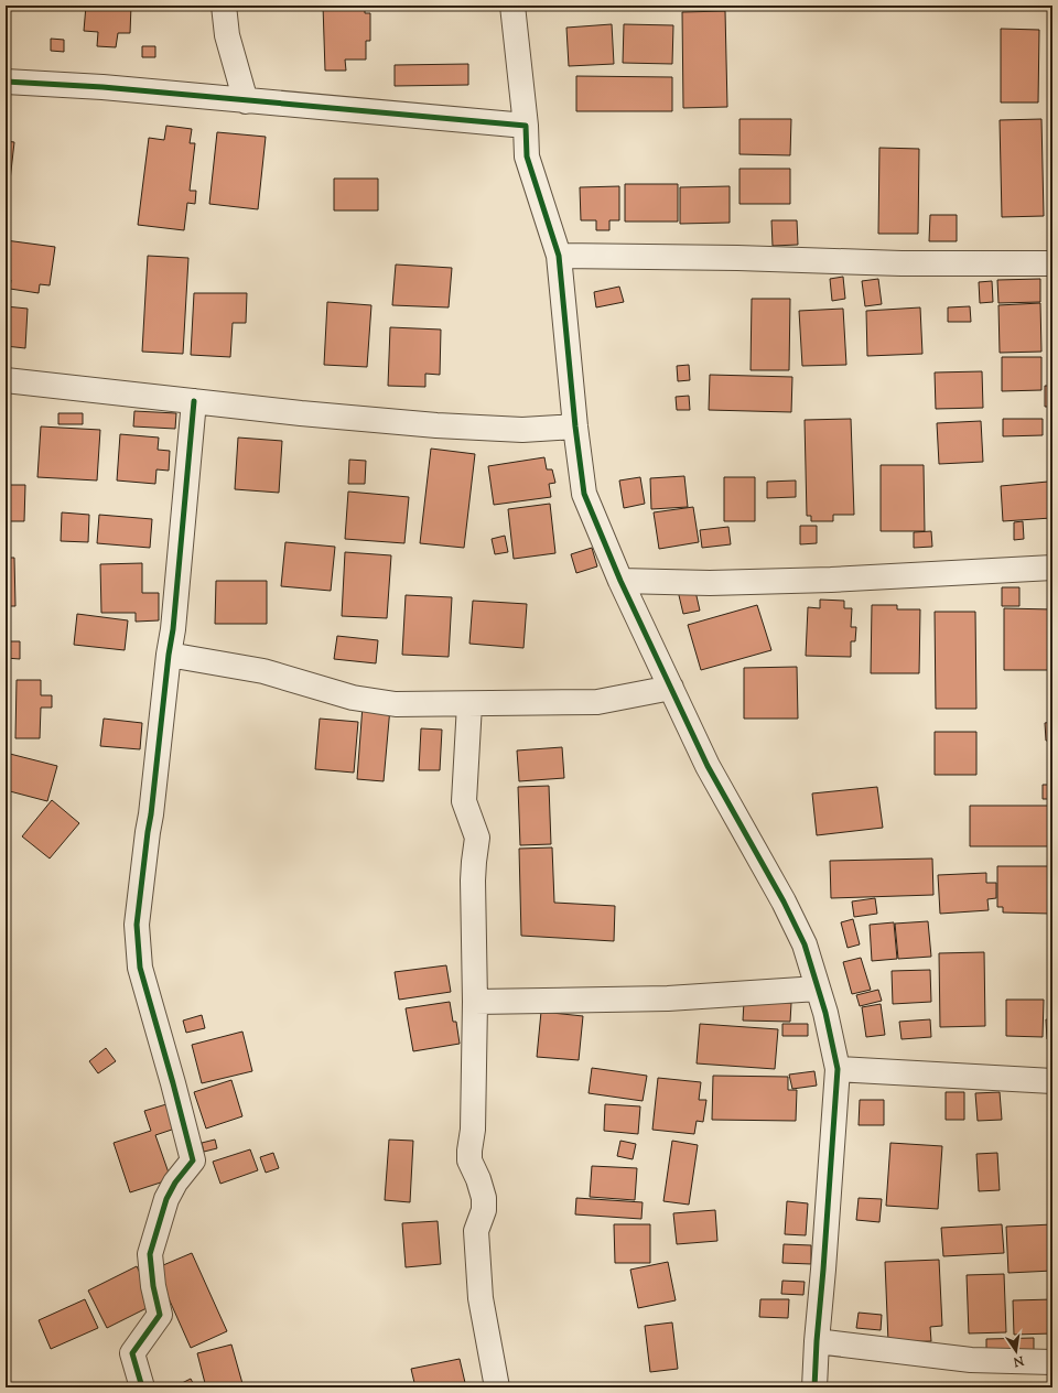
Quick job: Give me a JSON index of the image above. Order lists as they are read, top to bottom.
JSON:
{
  "north": "bottom"
}
